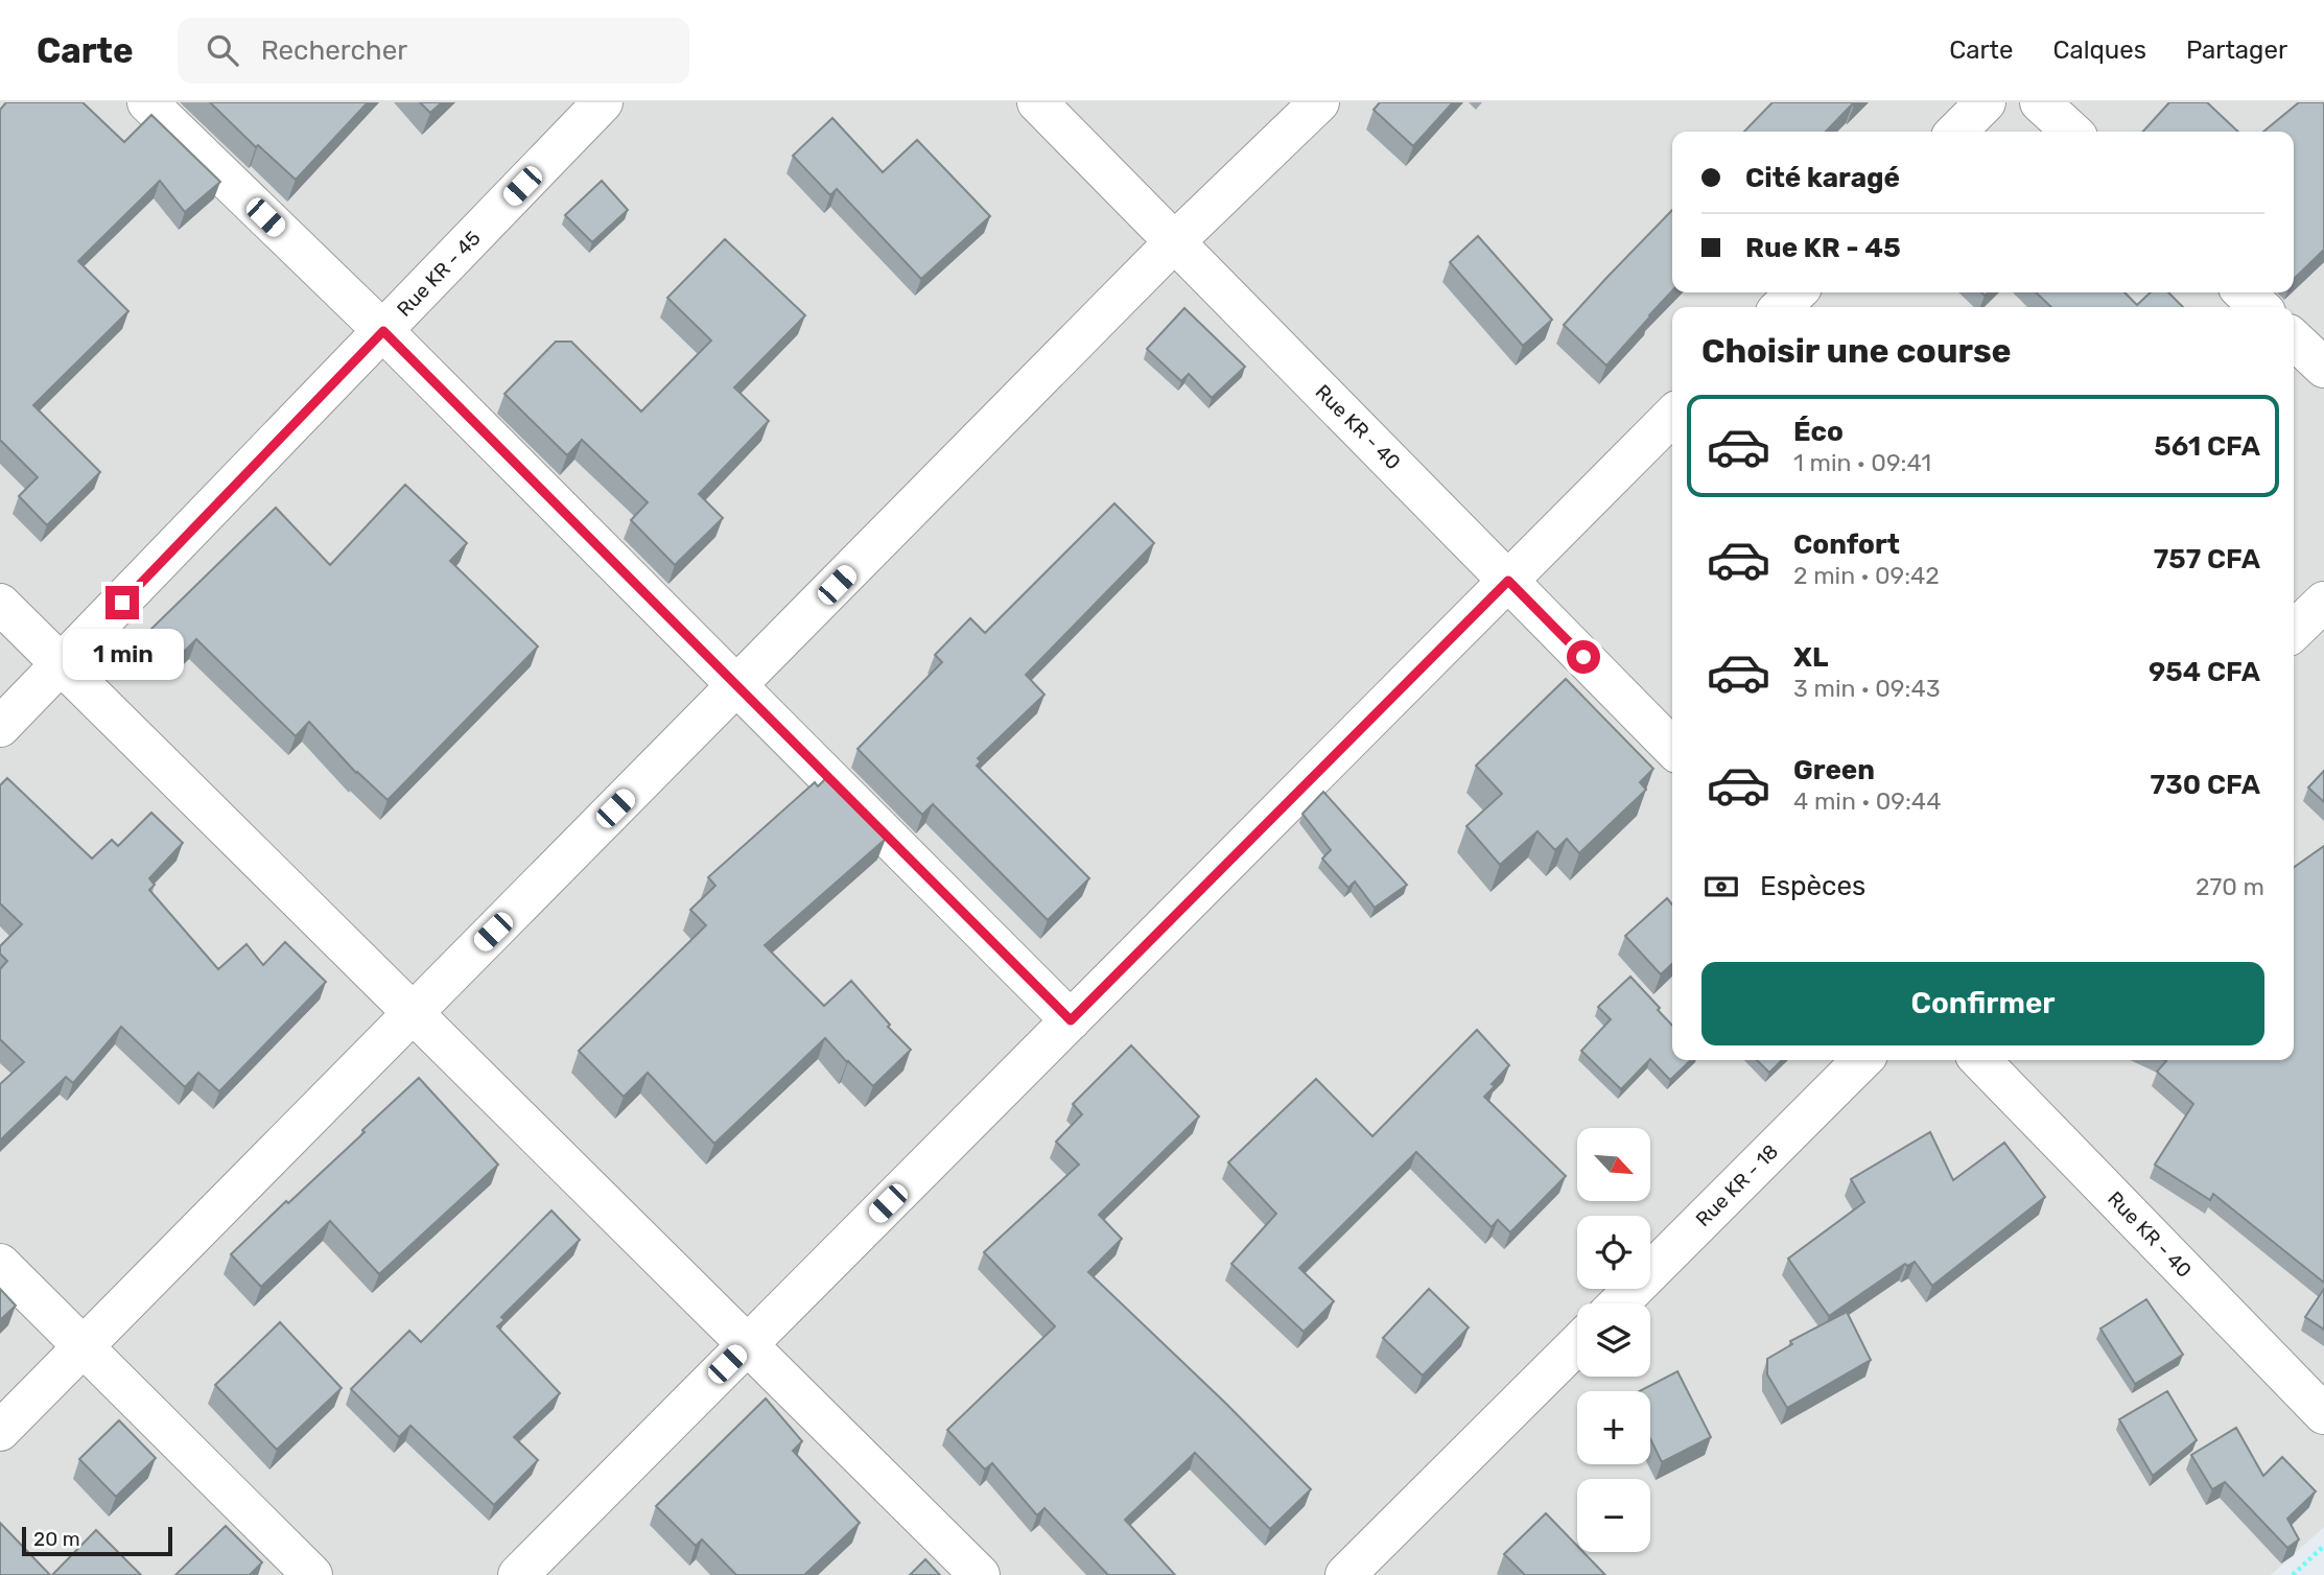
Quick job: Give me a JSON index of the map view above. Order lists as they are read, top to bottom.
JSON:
{
  "streets": {
    "street": ["Rue KR - 45", "Rue KR - 40", "Rue KR - 18"]
  },
  "scale_bar": "20 m",
  "north": "bottom right",
  "page": {
    "header": "Carte",
    "search": "Rechercher",
    "nav": ["Carte", "Calques", "Partager"],
    "banner": ["Cité karagé", "Rue KR - 45"],
    "heading": "Choisir une course",
    "list": [
      {
        "name": "Éco",
        "note": "1 min · 09:41",
        "value": "561 CFA"
      },
      {
        "name": "Confort",
        "note": "2 min · 09:42",
        "value": "757 CFA"
      },
      {
        "name": "XL",
        "note": "3 min · 09:43",
        "value": "954 CFA"
      },
      {
        "name": "Green",
        "note": "4 min · 09:44",
        "value": "730 CFA"
      }
    ],
    "bubble": "1 min",
    "pay": ["Espèces", "270 m"],
    "buttons": "Confirmer",
    "map_buttons": ["+", "−"],
    "scale": "20 m"
  }
}
